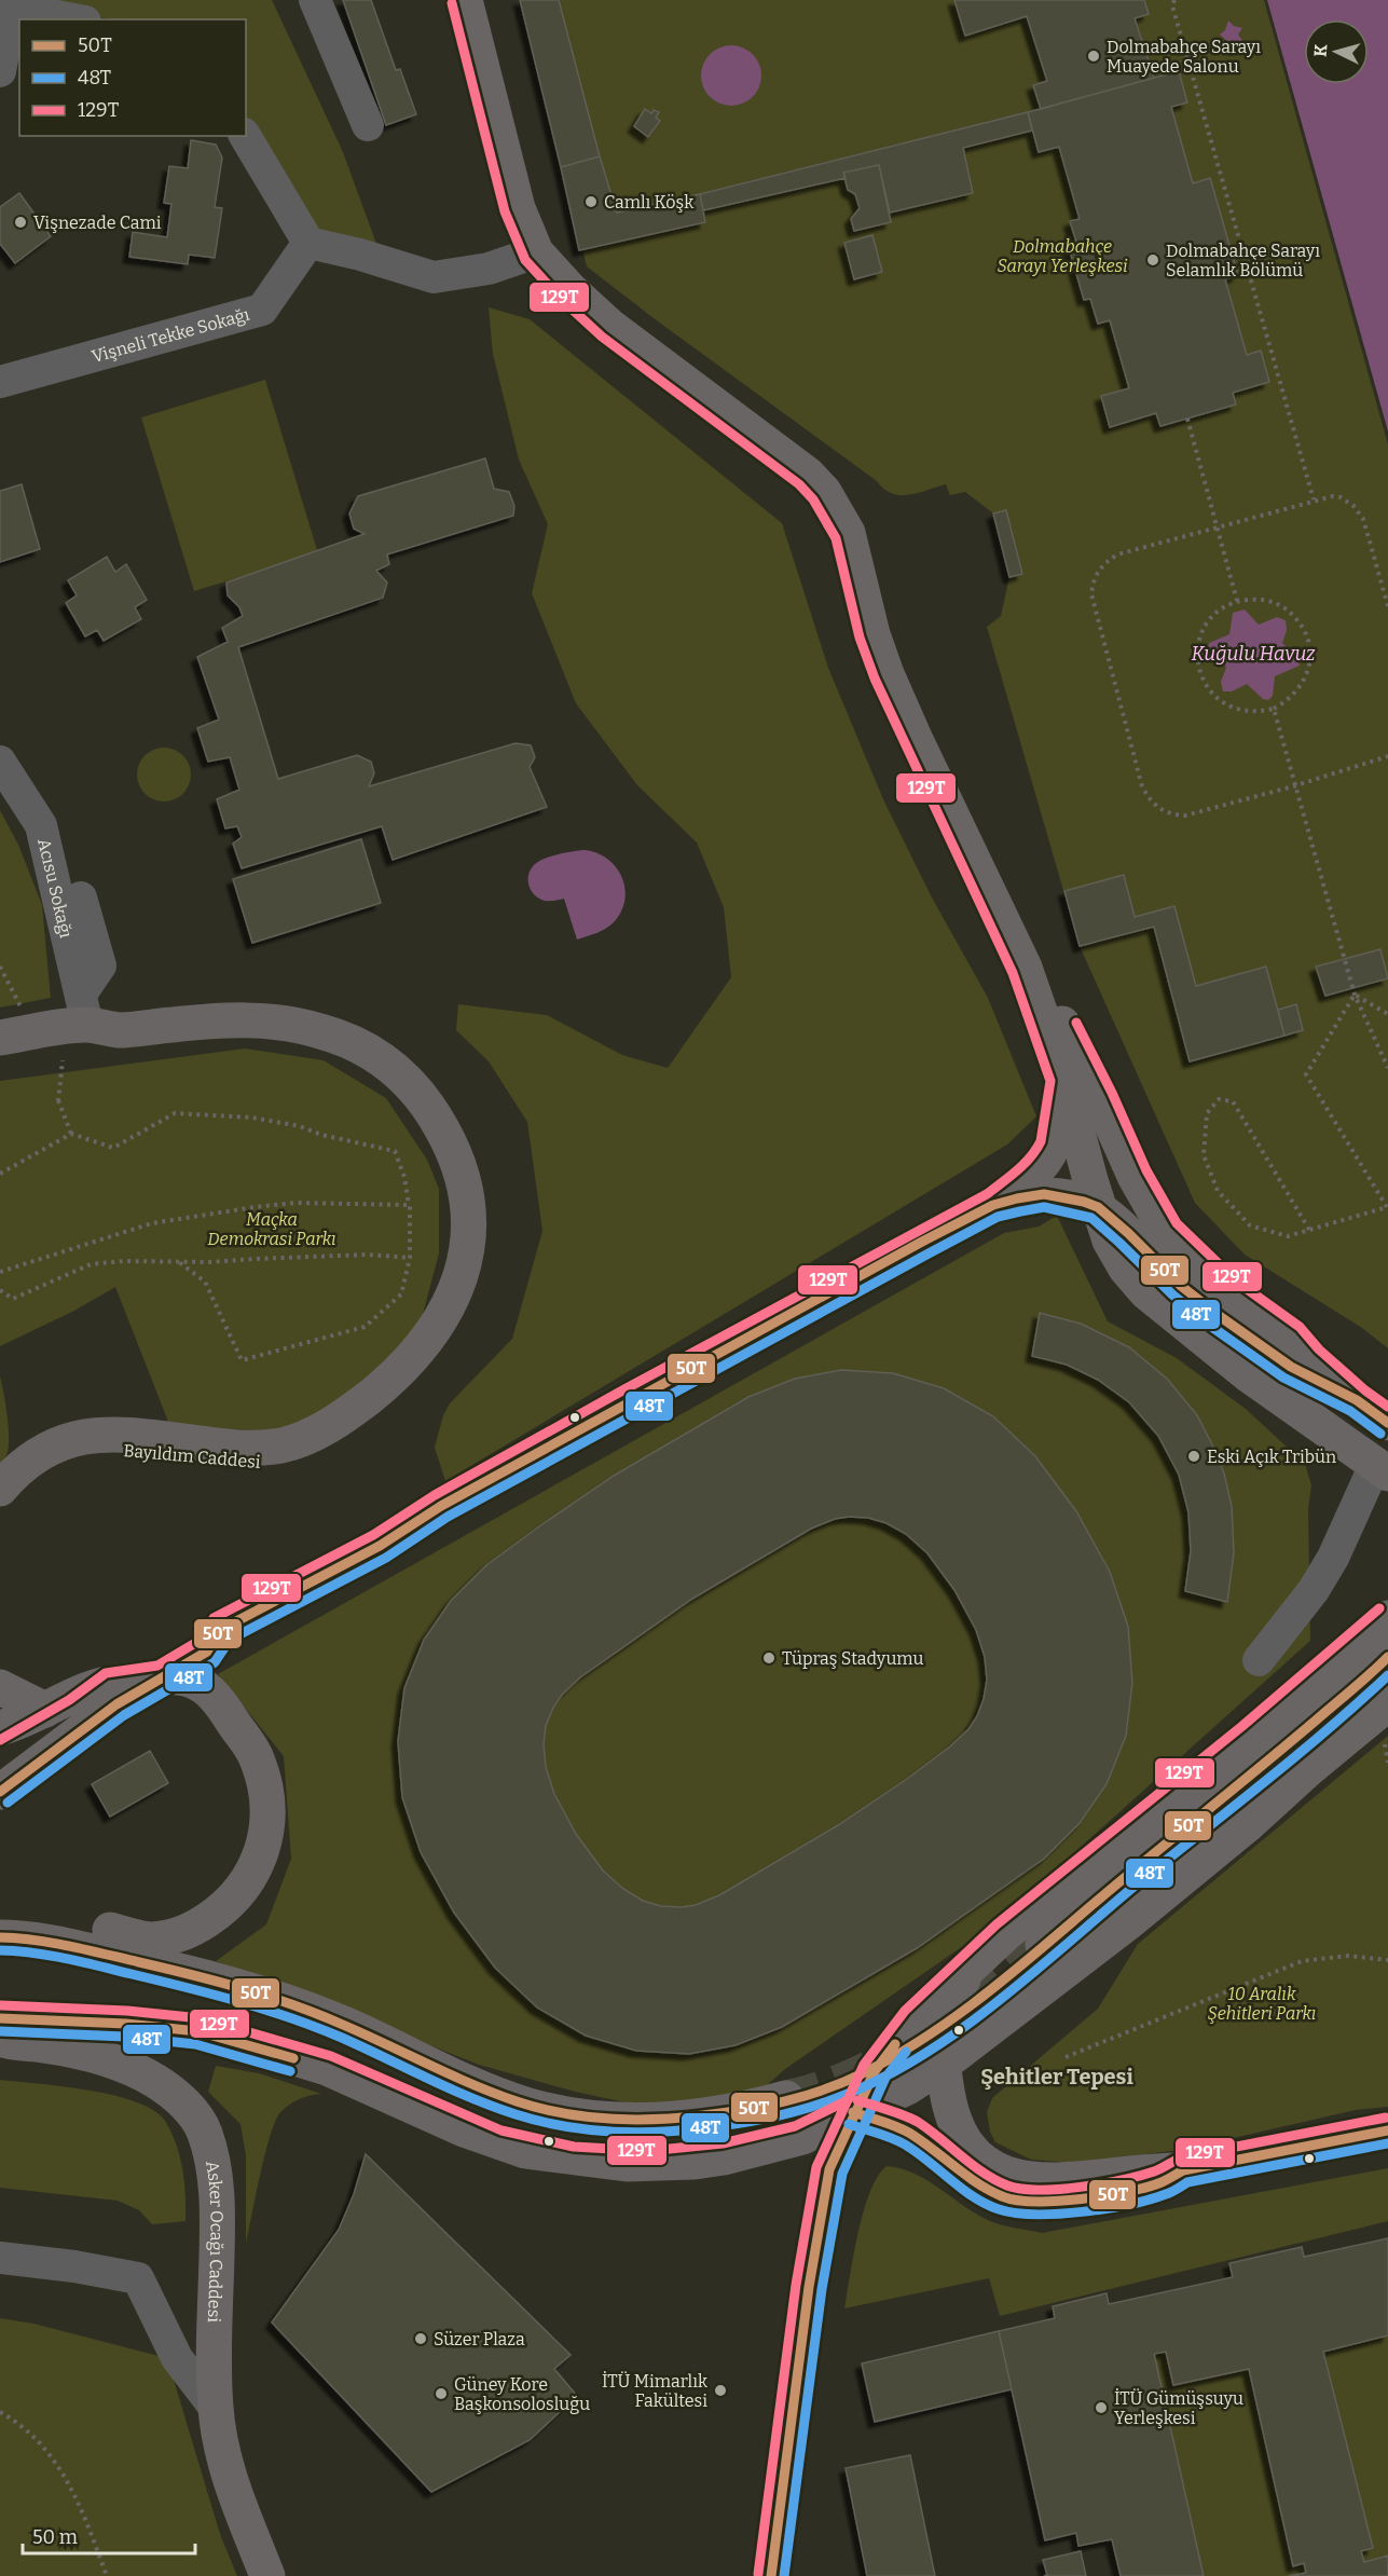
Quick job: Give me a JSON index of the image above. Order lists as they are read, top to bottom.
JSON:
{
  "streets": {
    "main road": ["Bayıldım Caddesi", "Asker Ocağı Caddesi"],
    "street": ["Vişneli Tekke Sokağı", "Acısu Sokağı"]
  },
  "crossings": [
    ["Acısu Sokağı", "Bayıldım Caddesi"]
  ],
  "districts": ["Şehitler Tepesi"],
  "water": ["Kuğulu Havuz"],
  "parks": ["Dolmabahçe Sarayı Yerleşkesi", "Maçka Demokrasi Parkı", "10 Aralık Şehitleri Parkı"],
  "places": [
    "Dolmabahçe Sarayı Muayede Salonu",
    "Camlı Köşk",
    "Vişnezade Cami",
    "Dolmabahçe Sarayı Selamlık Bölümü",
    "Eski Açık Tribün",
    "Tüpraş Stadyumu",
    "Süzer Plaza",
    "İTÜ Mimarlık Fakültesi",
    "Güney Kore Başkonsolosluğu",
    "İTÜ Gümüşsuyu Yerleşkesi"
  ],
  "lines": ["transit line 129T", "transit line 50T", "transit line 48T"],
  "legend": ["50T", "48T", "129T"],
  "scale_bar": "50 m",
  "north": "left"
}
